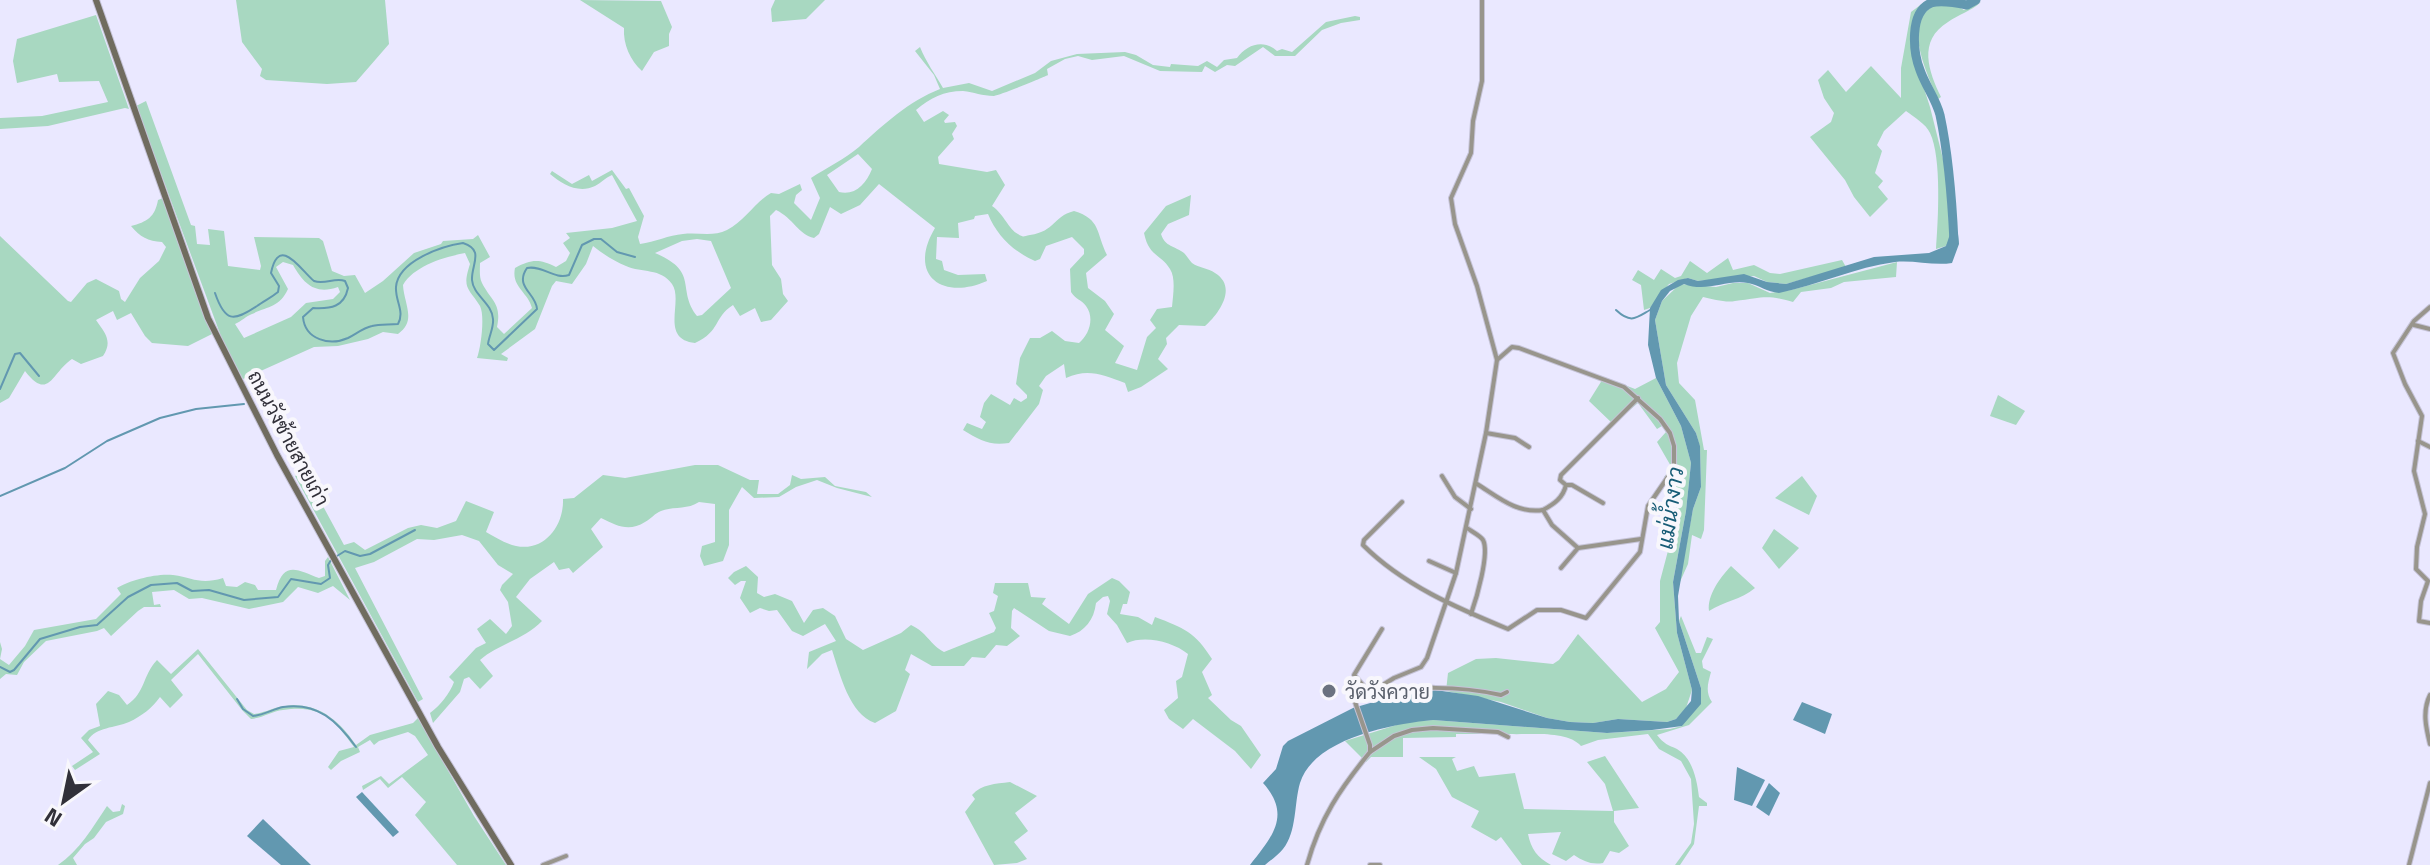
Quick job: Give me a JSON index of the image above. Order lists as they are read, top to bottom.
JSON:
{
  "streets": {
    "main road": ["ถนนวังซ้ายสายเก่า"]
  },
  "water": ["แม่น้ำงาว"],
  "places": ["วัดวังควาย"],
  "north": "bottom left"
}
